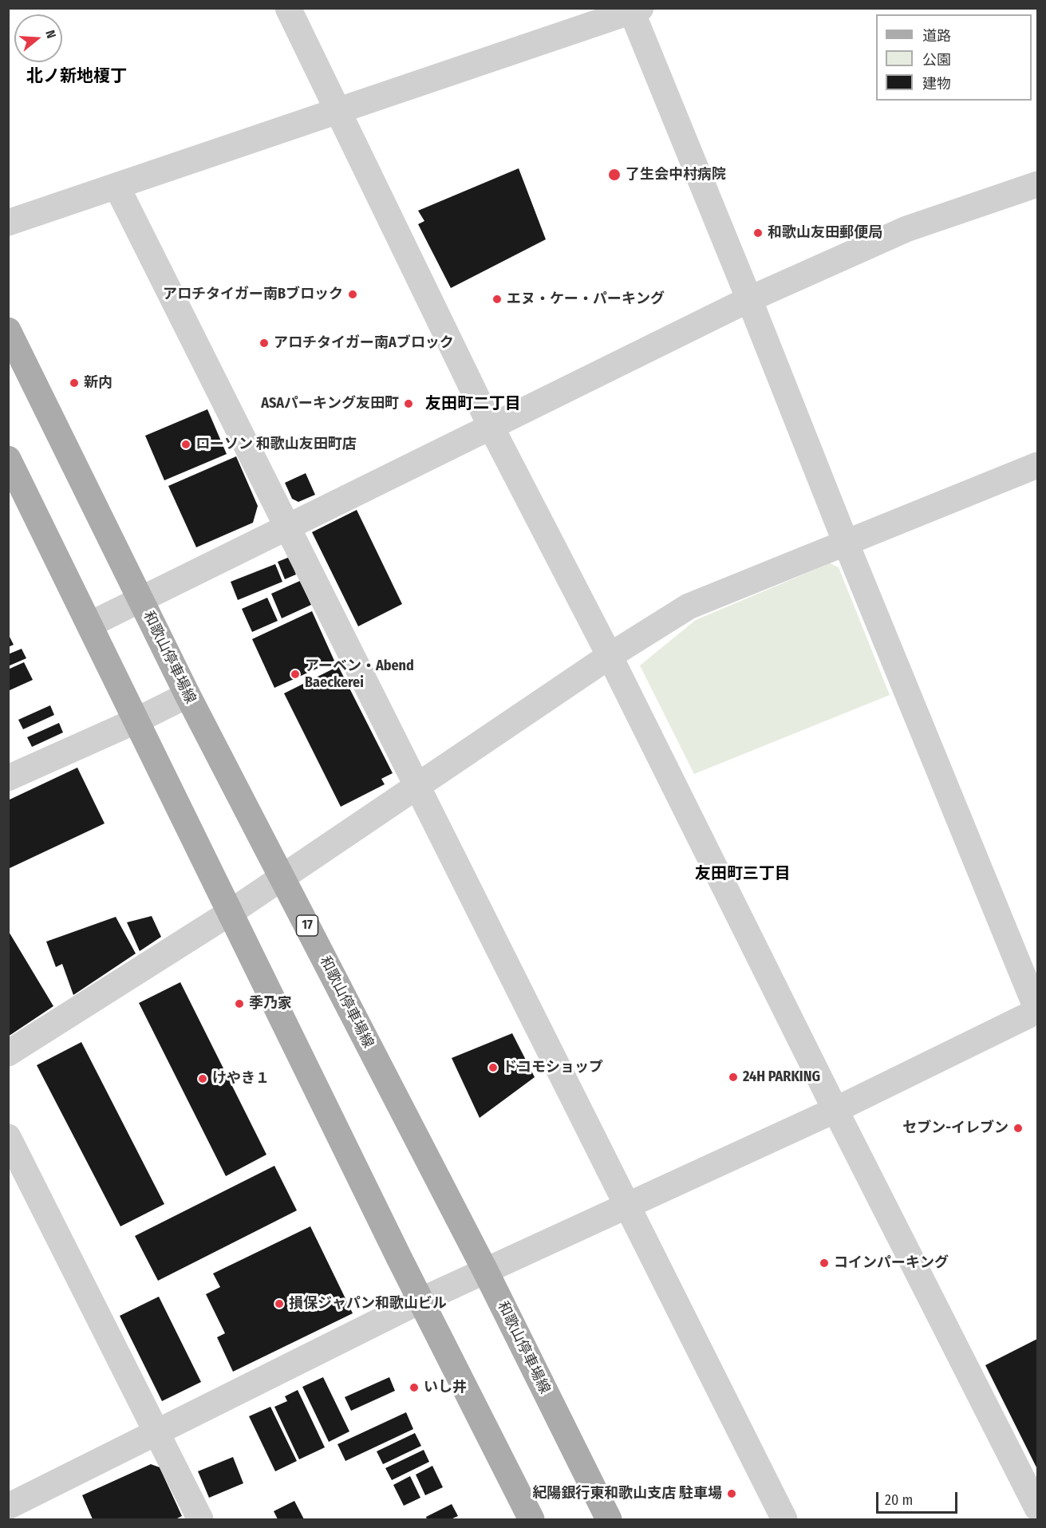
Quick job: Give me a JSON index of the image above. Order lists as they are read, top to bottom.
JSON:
{
  "streets": {
    "main road": ["和歌山停車場線", "17"]
  },
  "districts": ["北ノ新地榎丁", "友田町二丁目", "友田町三丁目"],
  "places": [
    "了生会中村病院",
    "和歌山友田郵便局",
    "アロチタイガー南Bブロック",
    "エヌ・ケー・パーキング",
    "アロチタイガー南Aブロック",
    "新内",
    "ASAパーキング友田町",
    "ローソン 和歌山友田町店",
    "アーベン・Abend Baeckerei",
    "季乃家",
    "ドコモショップ",
    "24H PARKING",
    "けやき１",
    "セブン-イレブン",
    "コインパーキング",
    "損保ジャパン和歌山ビル",
    "いし井",
    "紀陽銀行東和歌山支店 駐車場"
  ],
  "legend": ["道路", "公園", "建物"],
  "scale_bar": "20 m",
  "north": "right"
}
